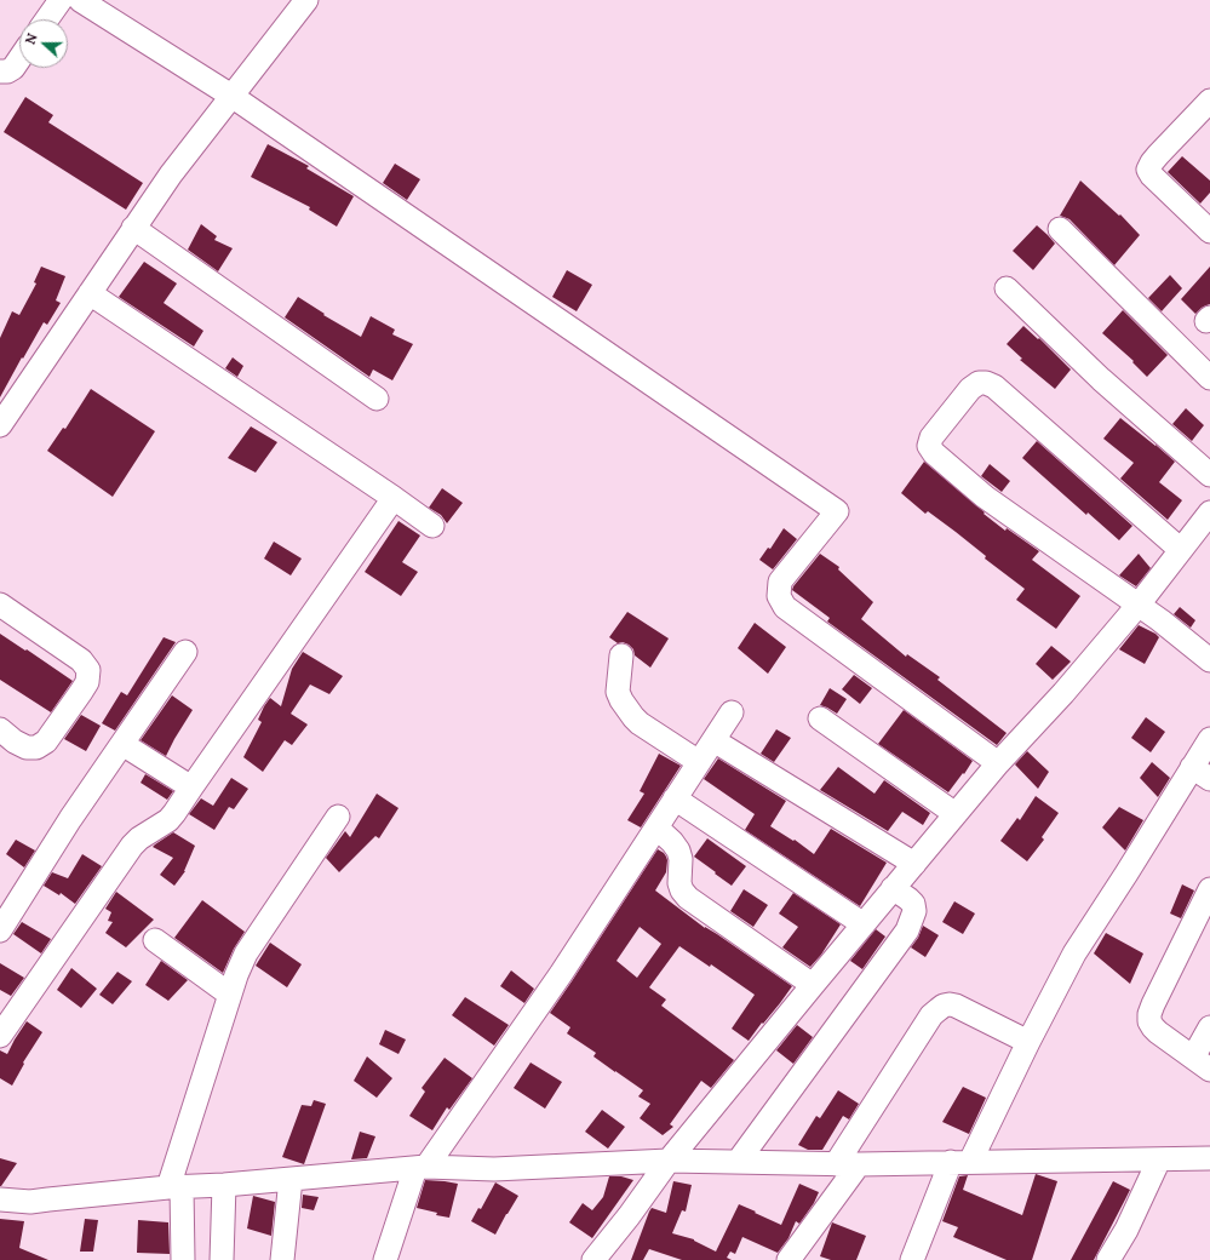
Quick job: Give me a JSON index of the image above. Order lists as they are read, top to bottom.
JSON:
{
  "north": "left"
}
